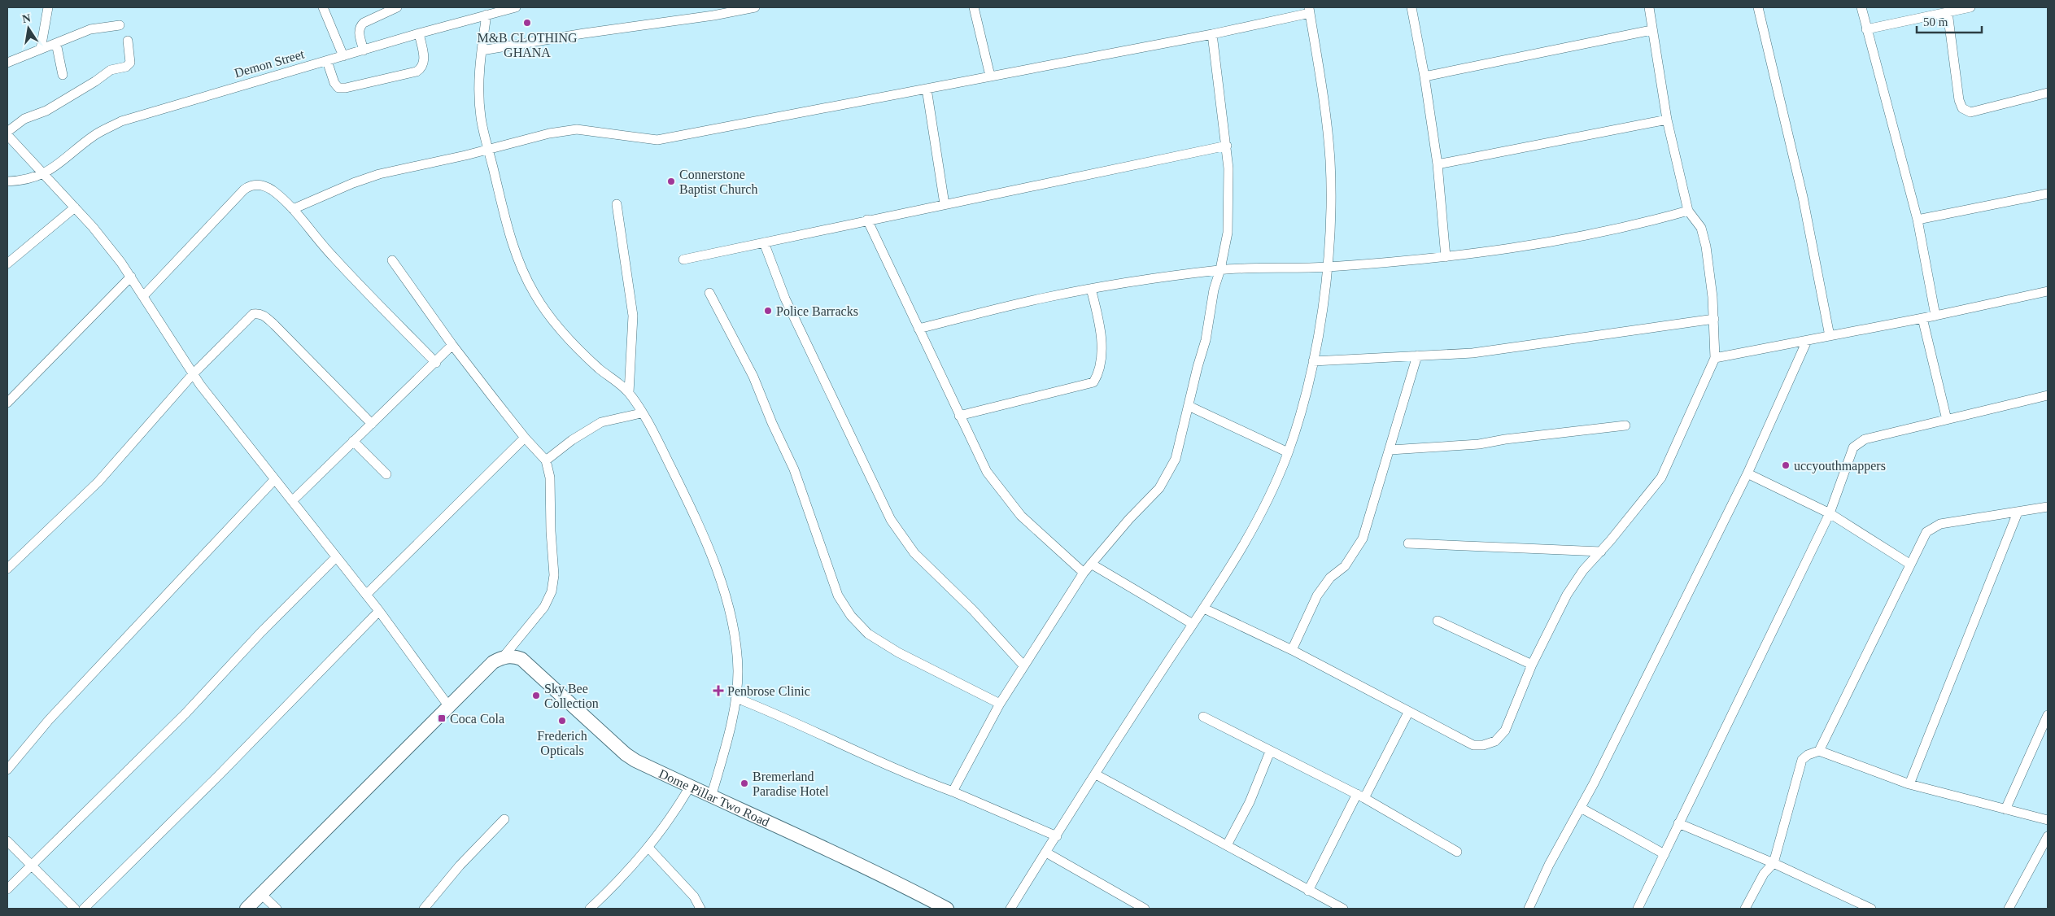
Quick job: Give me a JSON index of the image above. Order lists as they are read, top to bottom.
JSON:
{
  "streets": {
    "street": ["Demon Street", "Dome Pillar Two Road"]
  },
  "places": {
    "other": [
      "M&B CLOTHING GHANA",
      "Connerstone Baptist Church",
      "Police Barracks",
      "uccyouthmappers",
      "Sky Bee Collection",
      "Frederich Opticals",
      "Bremerland Paradise Hotel"
    ],
    "health": ["Penbrose Clinic"],
    "transit": ["Coca Cola"]
  },
  "scale_bar": "50 m",
  "north": "top"
}
